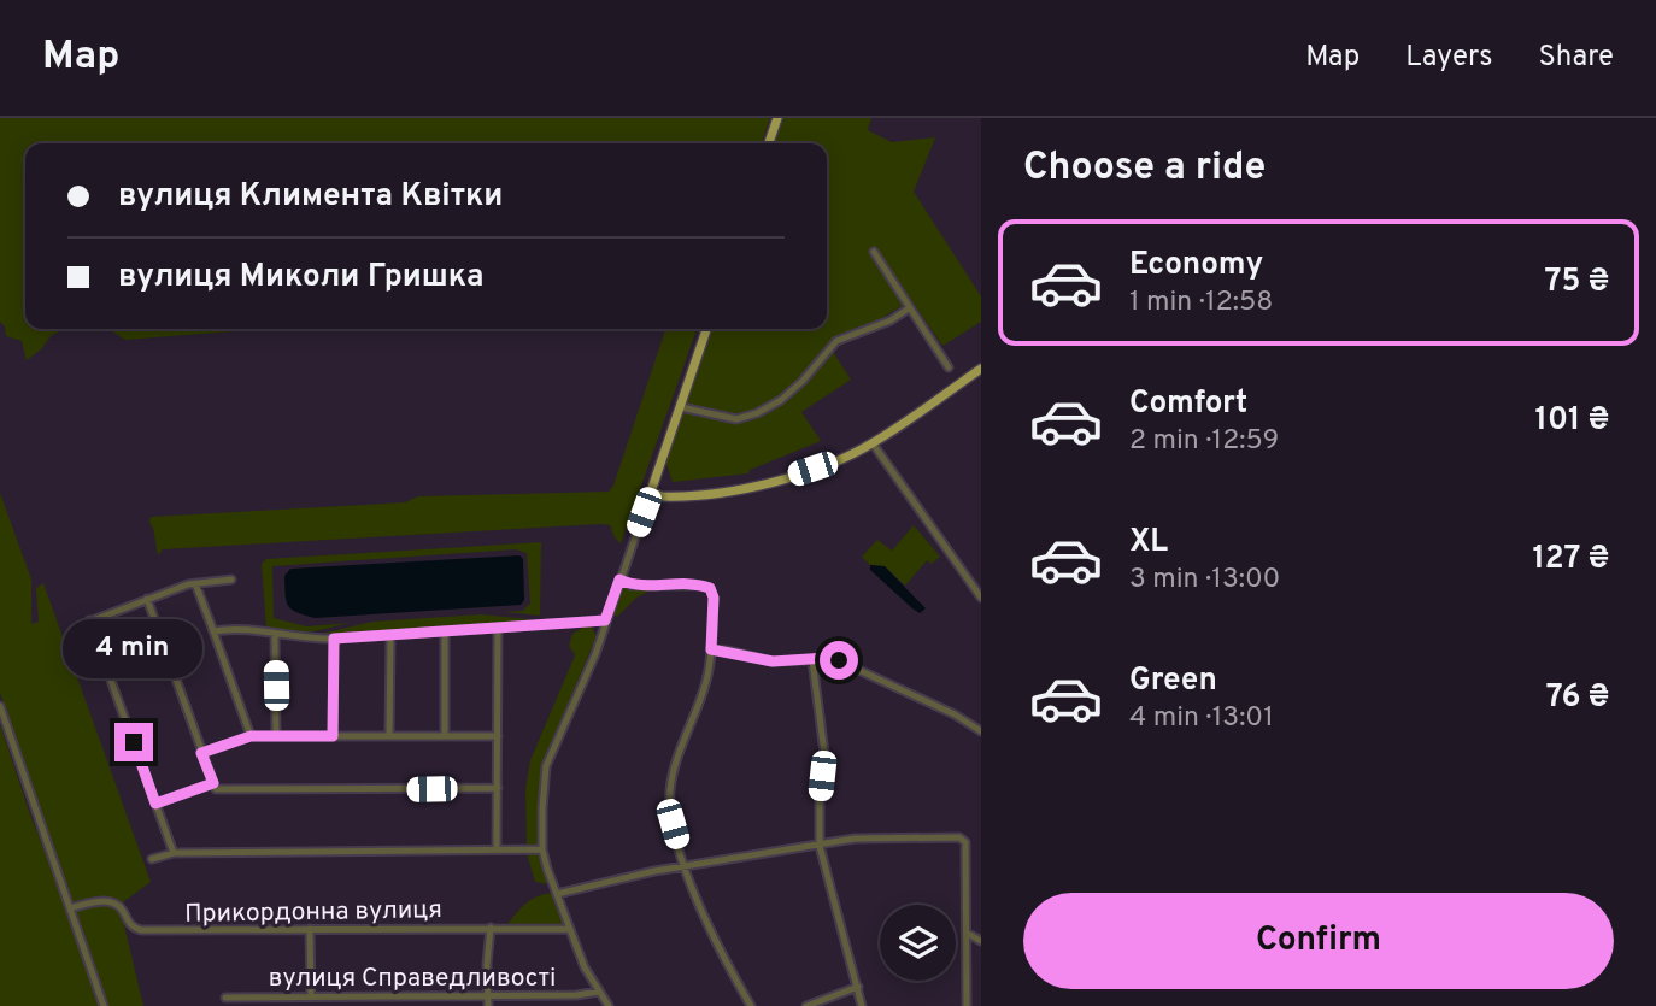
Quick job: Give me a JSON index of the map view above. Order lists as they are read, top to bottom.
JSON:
{
  "streets": {
    "street": ["Прикордонна вулиця", "вулиця Справедливості"]
  },
  "page": {
    "header": "Map",
    "nav": ["Map", "Layers", "Share"],
    "heading": "Choose a ride",
    "banner": ["вулиця Климента Квітки", "вулиця Миколи Гришка"],
    "list": [
      {
        "name": "Economy",
        "note": "1 min · 12:58",
        "value": "75 ₴"
      },
      {
        "name": "Comfort",
        "note": "2 min · 12:59",
        "value": "101 ₴"
      },
      {
        "name": "XL",
        "note": "3 min · 13:00",
        "value": "127 ₴"
      },
      {
        "name": "Green",
        "note": "4 min · 13:01",
        "value": "76 ₴"
      }
    ],
    "bubble": "4 min",
    "buttons": "Confirm"
  }
}
